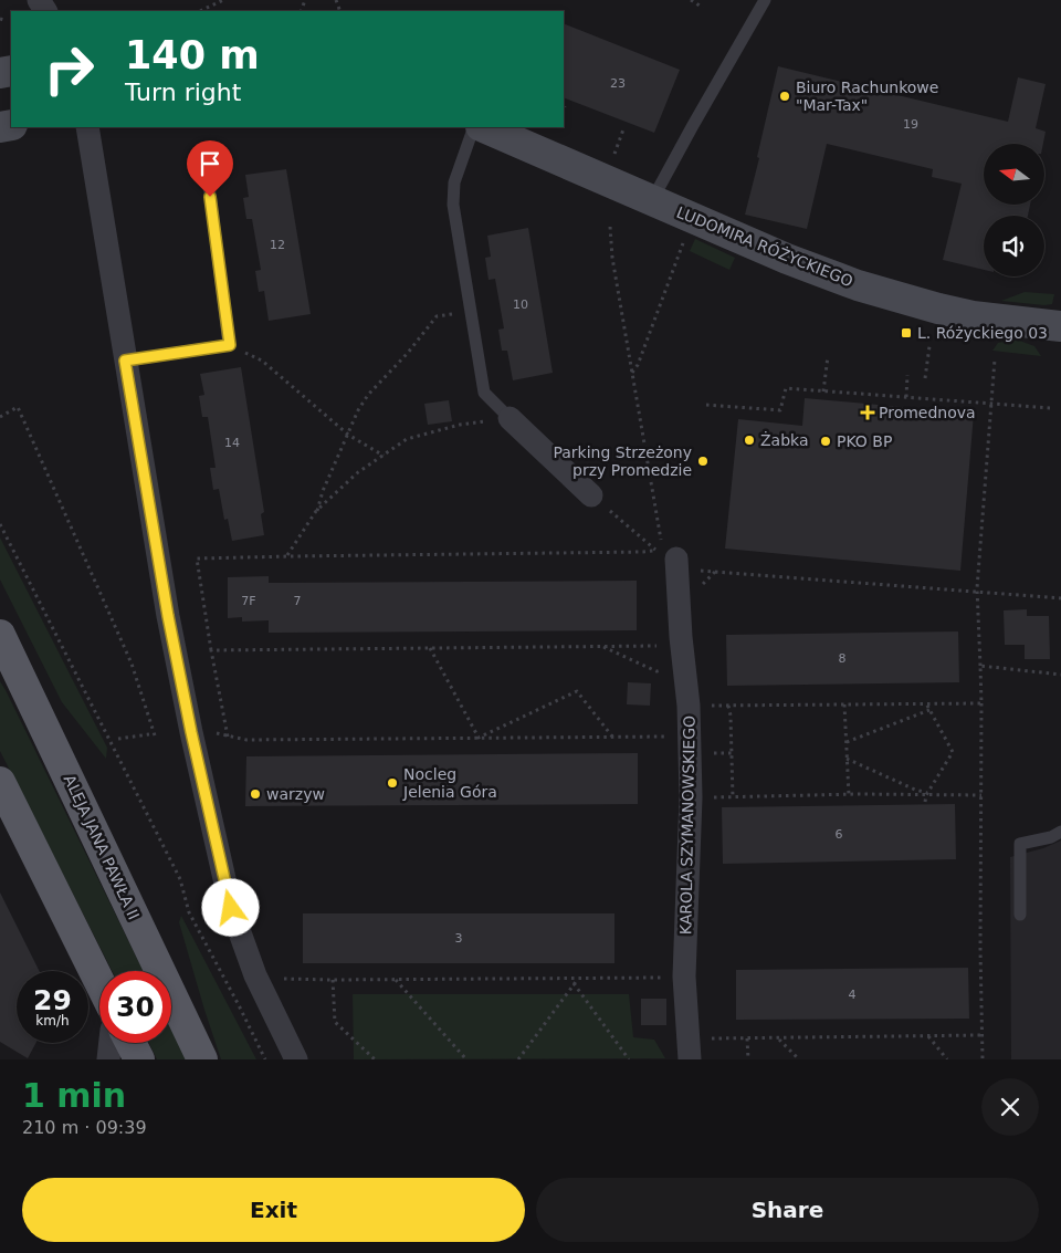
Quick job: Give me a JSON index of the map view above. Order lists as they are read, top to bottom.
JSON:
{
  "streets": {
    "main road": ["ALEJA JANA PAWŁA II"],
    "street": ["LUDOMIRA RÓŻYCKIEGO", "KAROLA SZYMANOWSKIEGO"]
  },
  "places": {
    "other": [
      "Biuro Rachunkowe \"Mar-Tax\"",
      "Żabka",
      "PKO BP",
      "Parking Strzeżony przy Promedzie",
      "Nocleg Jelenia Góra",
      "warzyw"
    ],
    "transit": ["L. Różyckiego 03"],
    "health": ["Promednova"]
  },
  "house_numbers": [
    "23",
    "19",
    "12",
    "10",
    "14",
    "7F",
    "7",
    "8",
    "6",
    "3",
    "4"
  ],
  "north": "left",
  "page": {
    "turn": ["140 m", "Turn right"],
    "speed": "29 km/h",
    "limit": "30",
    "heading": ["1 min", "210 m · 09:39"],
    "buttons": ["Exit", "Share"]
  }
}
